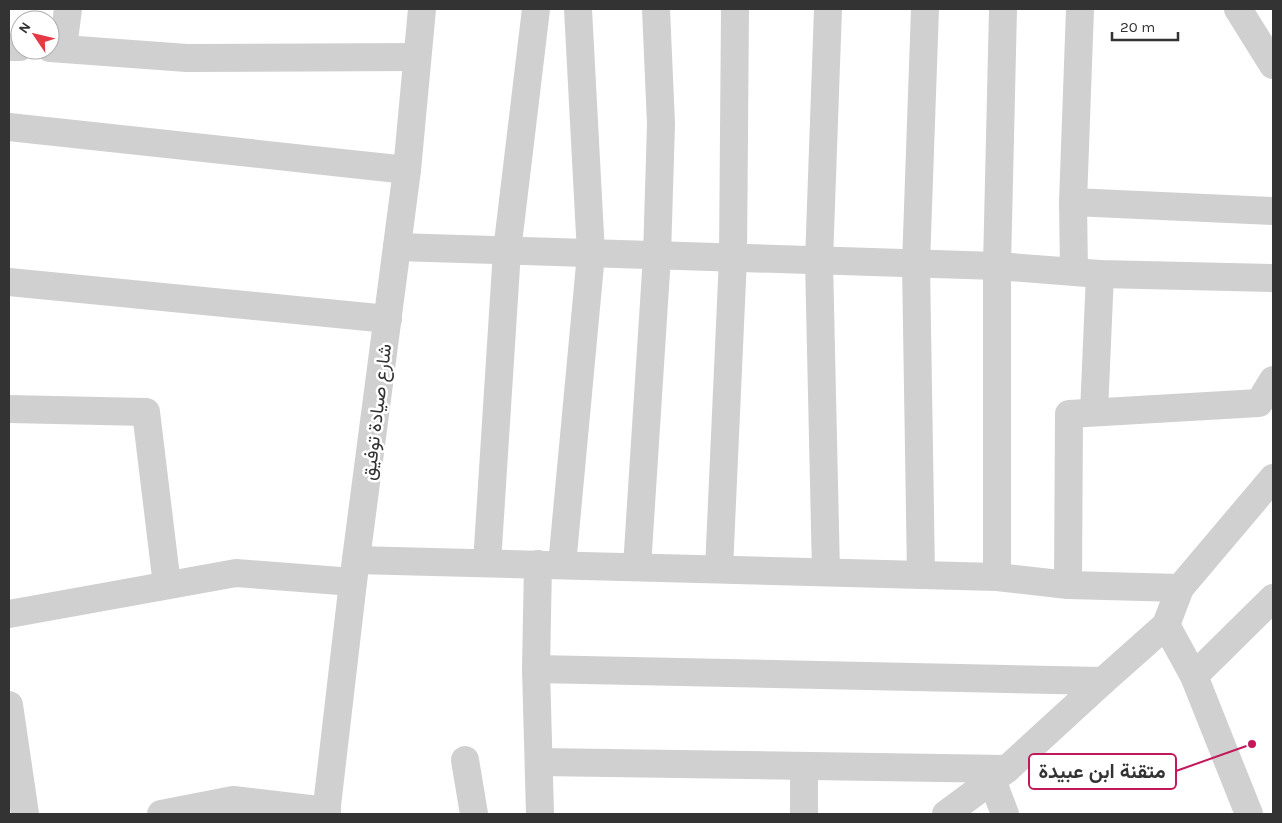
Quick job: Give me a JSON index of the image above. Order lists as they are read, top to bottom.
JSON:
{
  "streets": {
    "street": ["شارع صيادة توفيق"]
  },
  "places": ["متقنة ابن عبيدة"],
  "scale_bar": "20 m",
  "north": "top left"
}
